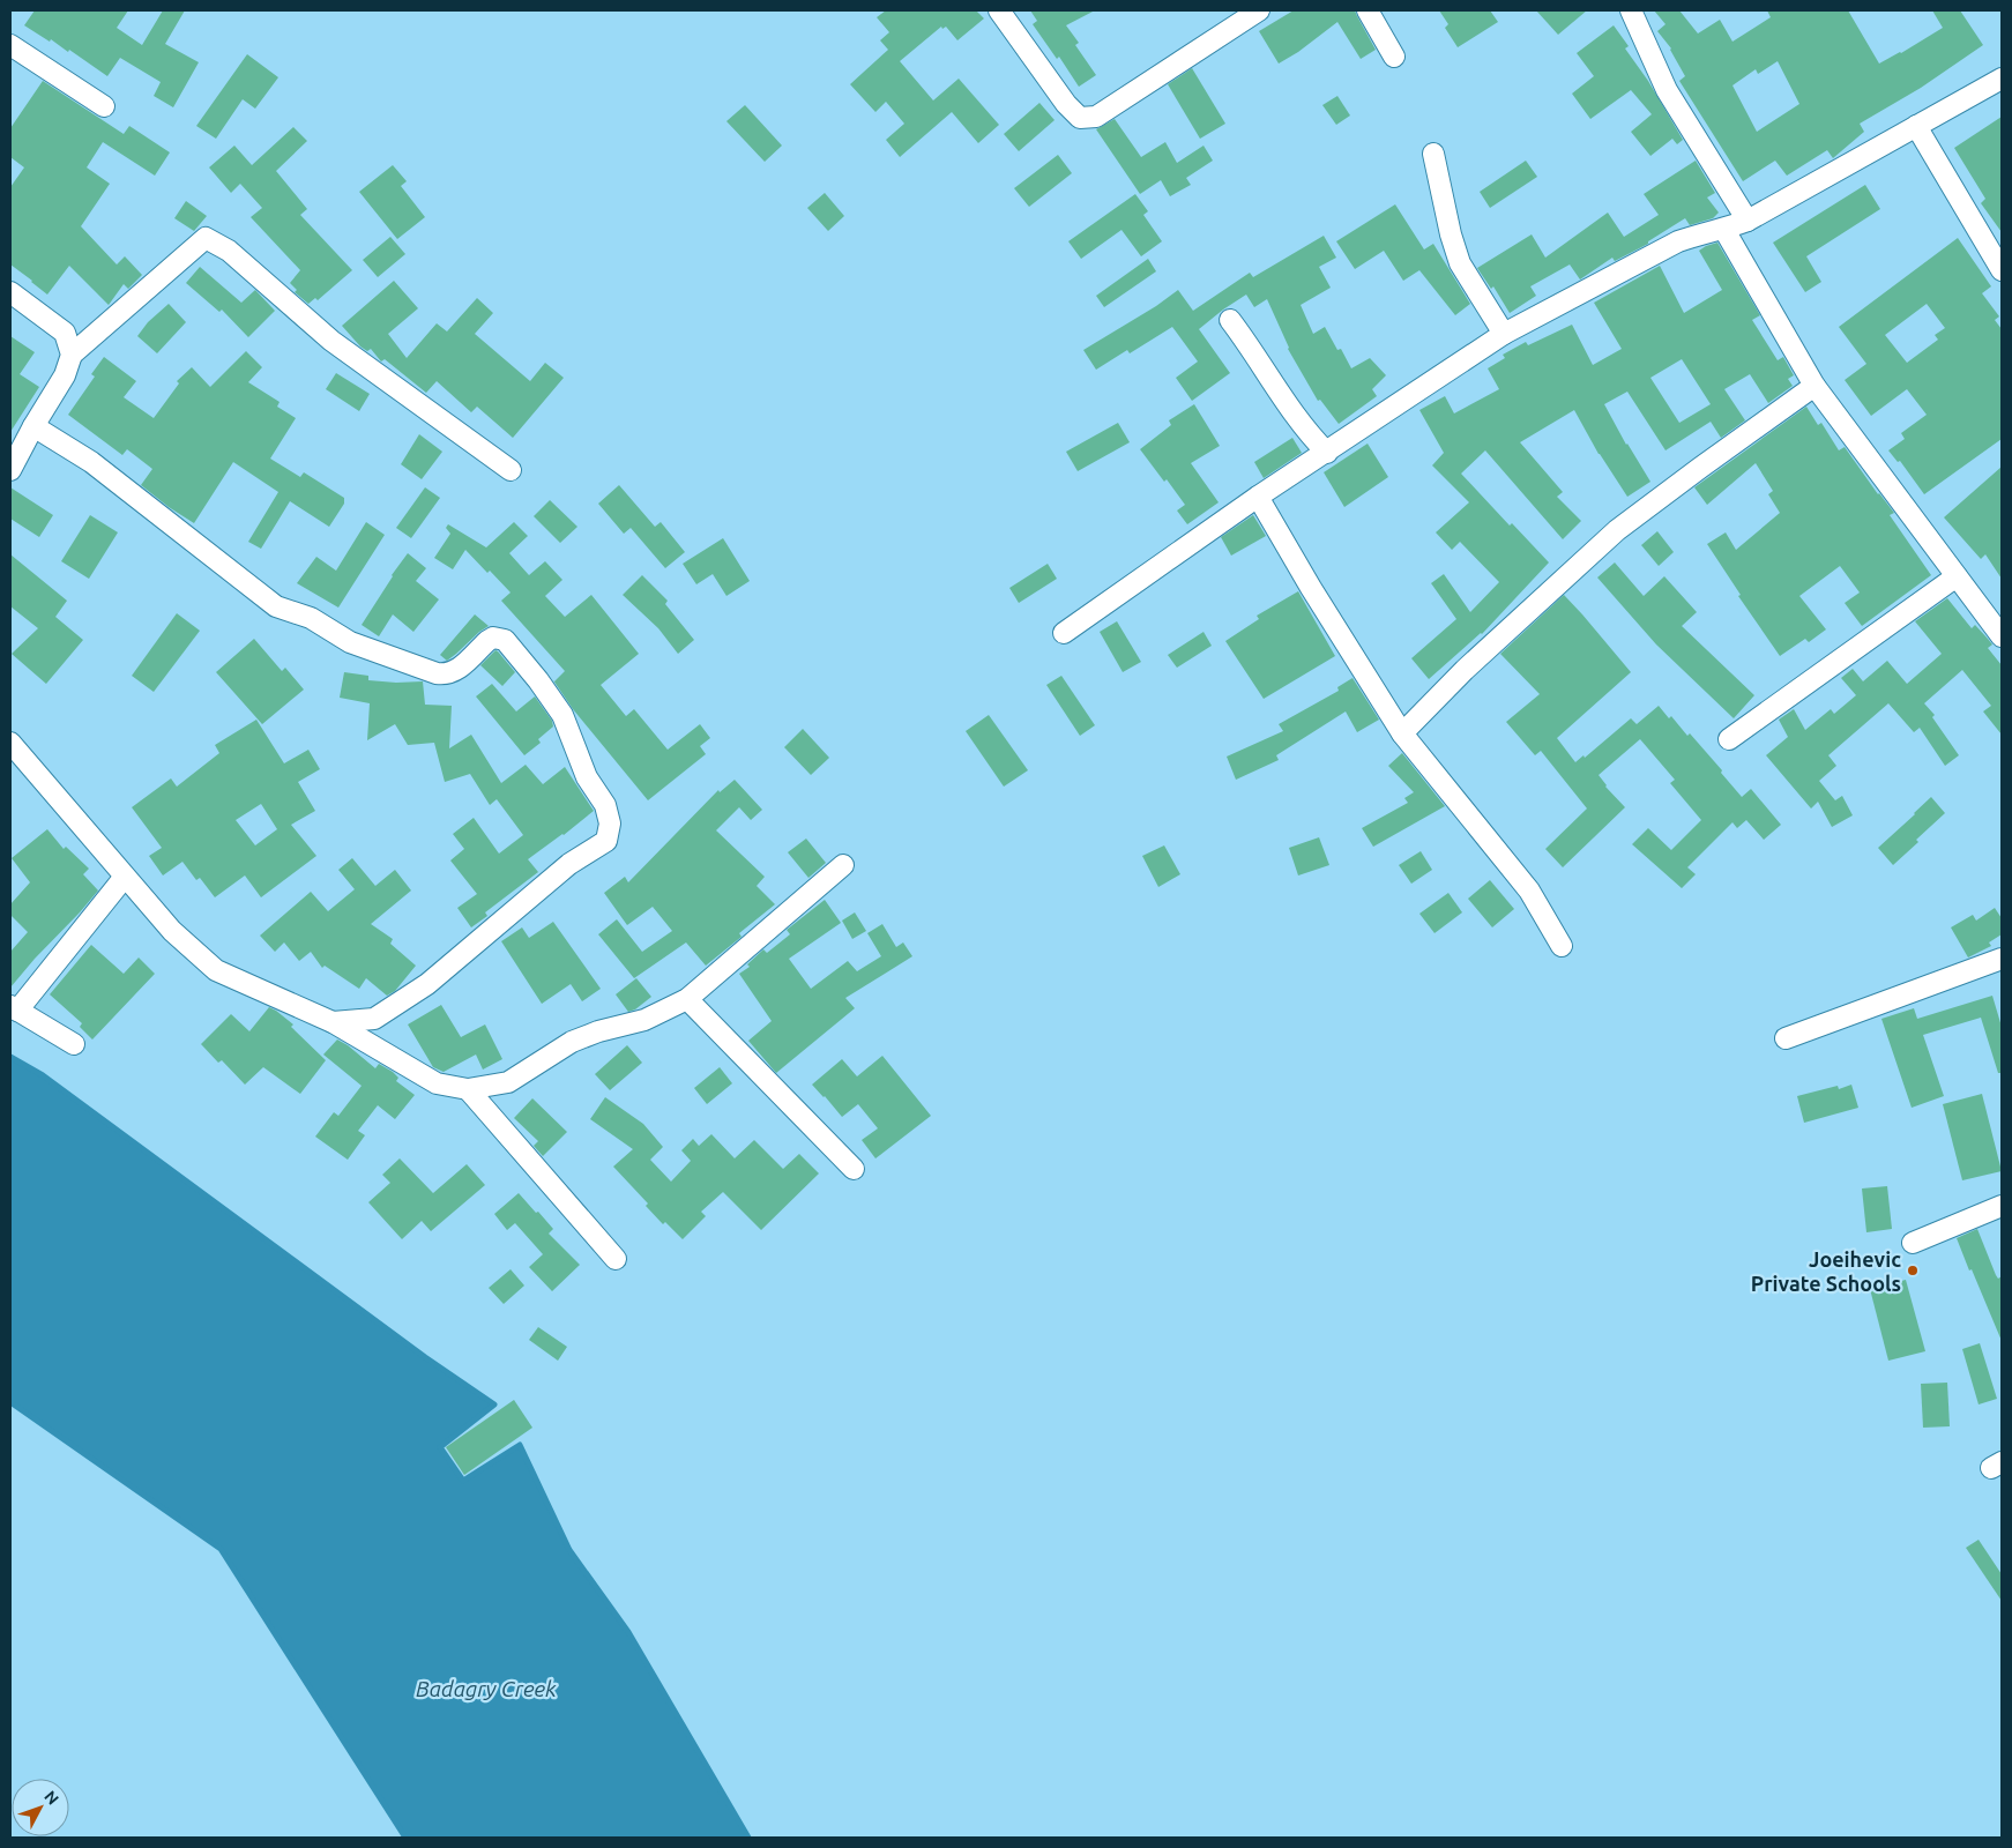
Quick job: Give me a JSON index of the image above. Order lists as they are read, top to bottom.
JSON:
{
  "water": ["Badagry Creek"],
  "places": ["Joeihevic Private Schools"],
  "north": "top right"
}
